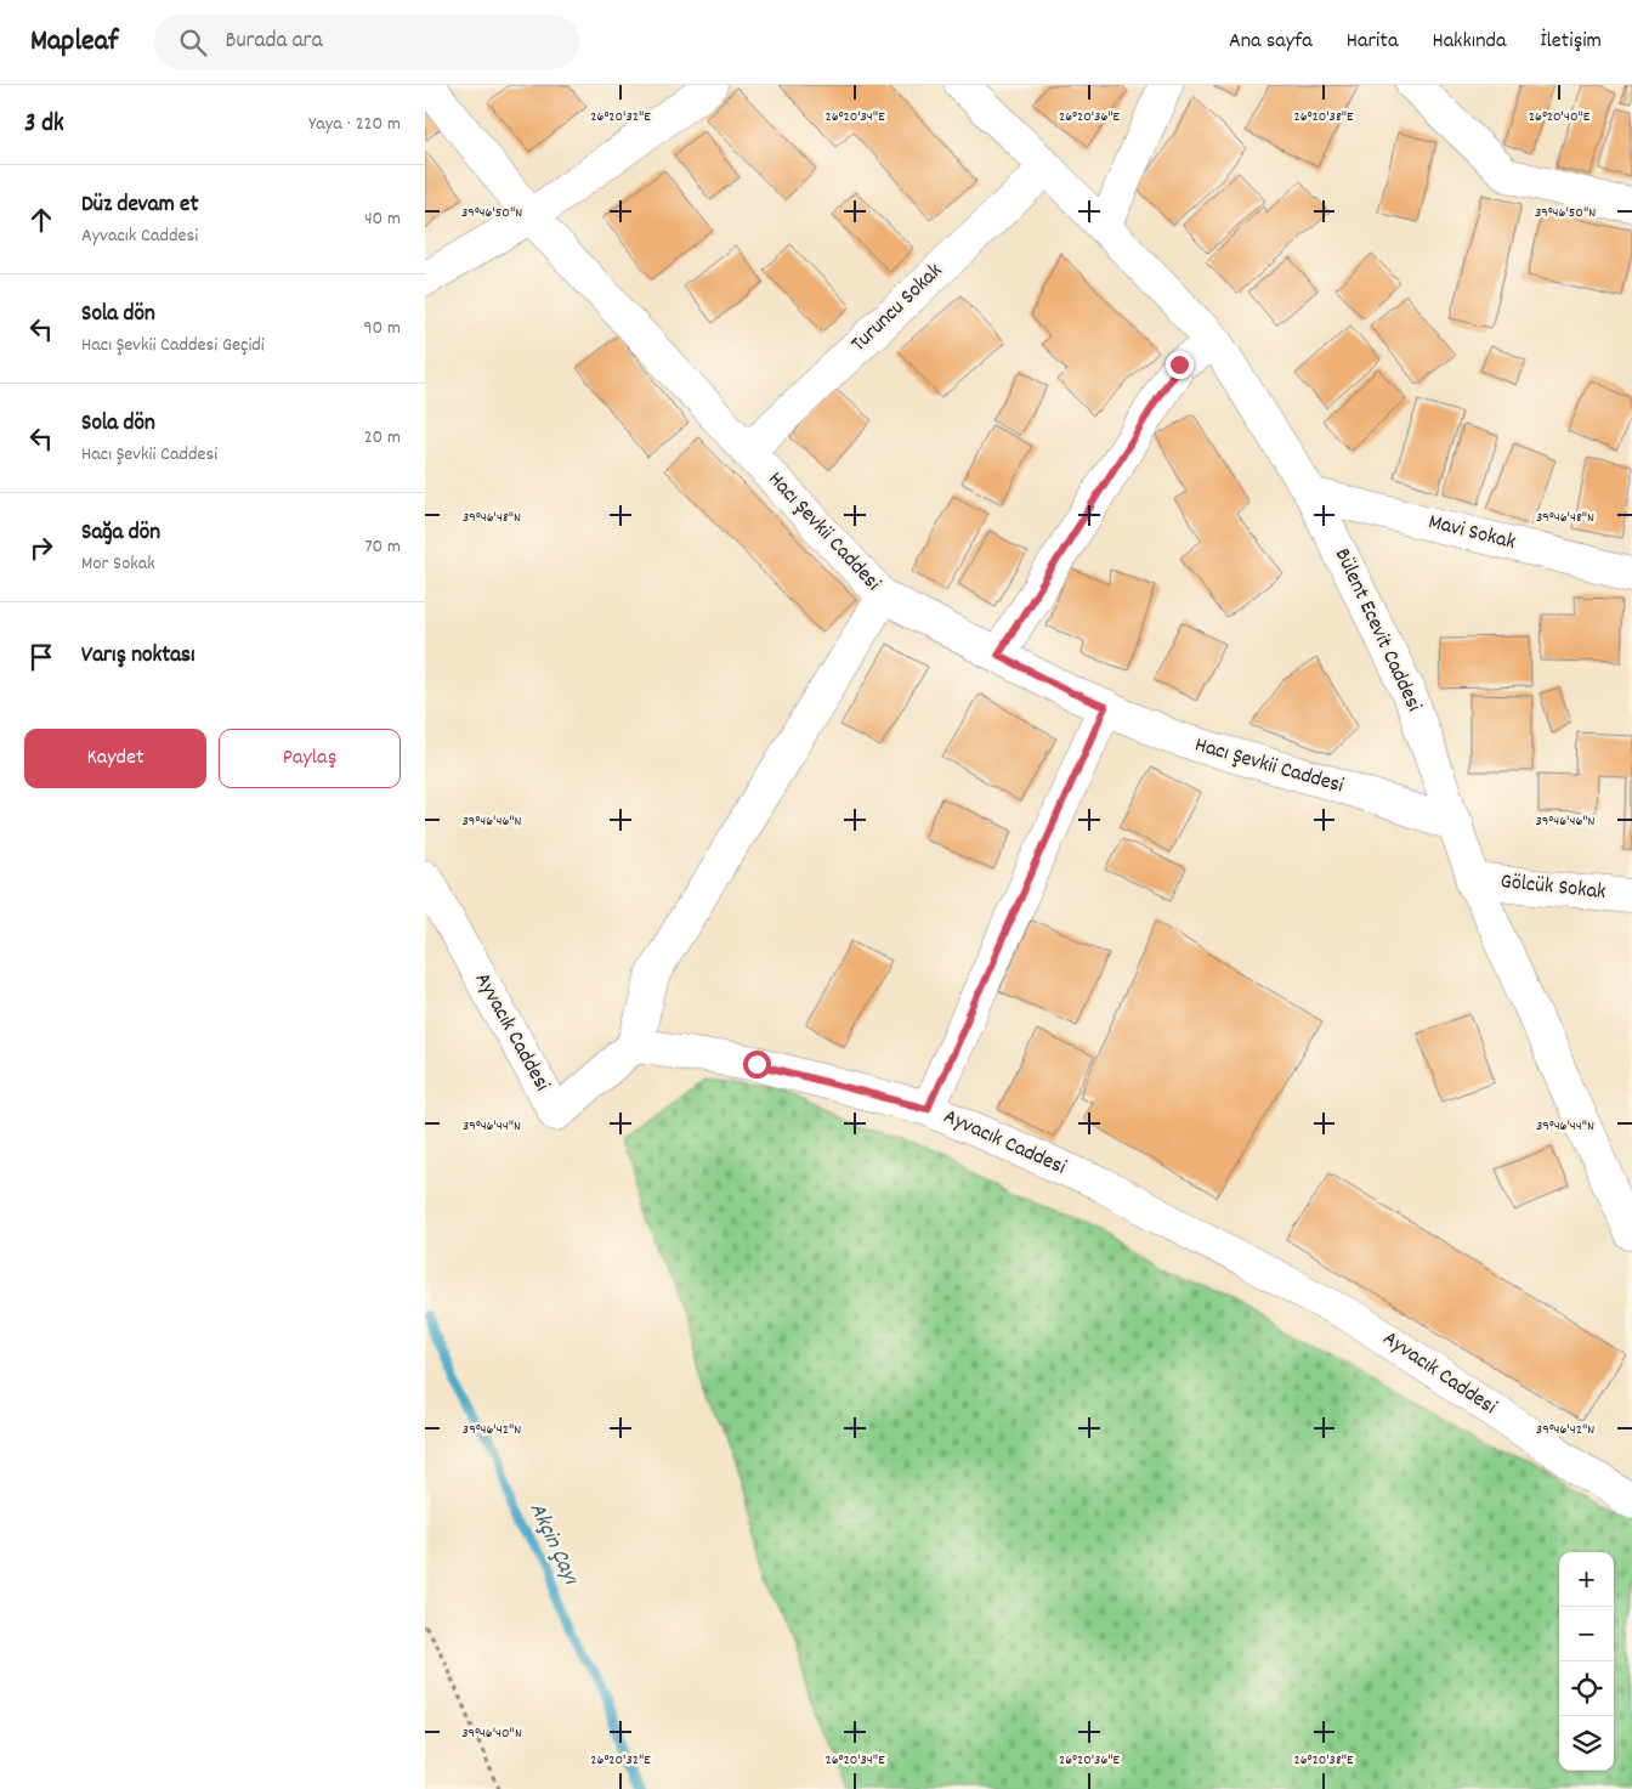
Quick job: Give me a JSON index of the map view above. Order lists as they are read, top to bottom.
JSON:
{
  "streets": {
    "street": [
      "Turuncu Sokak",
      "Hacı Şevkii Caddesi",
      "Mavi Sokak",
      "Bülent Ecevit Caddesi",
      "Gölcük Sokak",
      "Ayvacık Caddesi"
    ]
  },
  "crossings": [
    ["Turuncu Sokak", "Hacı Şevkii Caddesi"],
    ["Turuncu Sokak", "Bülent Ecevit Caddesi"],
    ["Hacı Şevkii Caddesi", "Bülent Ecevit Caddesi"],
    ["Mavi Sokak", "Bülent Ecevit Caddesi"],
    ["Bülent Ecevit Caddesi", "Gölcük Sokak"]
  ],
  "water": ["Akçin Çayı"],
  "page": {
    "header": "Mapleaf",
    "search": "Burada ara",
    "nav": [
      "Ana sayfa",
      "Harita",
      "Hakkında",
      "İletişim"
    ],
    "heading": ["3 dk", "Yaya · 220 m"],
    "list": [
      ["Düz devam et", "Ayvacık Caddesi", "40 m"],
      ["Sola dön", "Hacı Şevkii Caddesi Geçidi", "90 m"],
      ["Sola dön", "Hacı Şevkii Caddesi", "20 m"],
      ["Sağa dön", "Mor Sokak", "70 m"],
      "Varış noktası"
    ],
    "buttons": ["Kaydet", "Paylaş"],
    "map_buttons": ["+", "−"]
  },
  "coordinates": [
    "26°20'32\"E",
    "26°20'34\"E",
    "26°20'36\"E",
    "26°20'38\"E",
    "26°20'40\"E",
    "39°46'50\"N",
    "39°46'48\"N",
    "39°46'46\"N",
    "39°46'44\"N",
    "39°46'42\"N",
    "39°46'40\"N"
  ]
}
